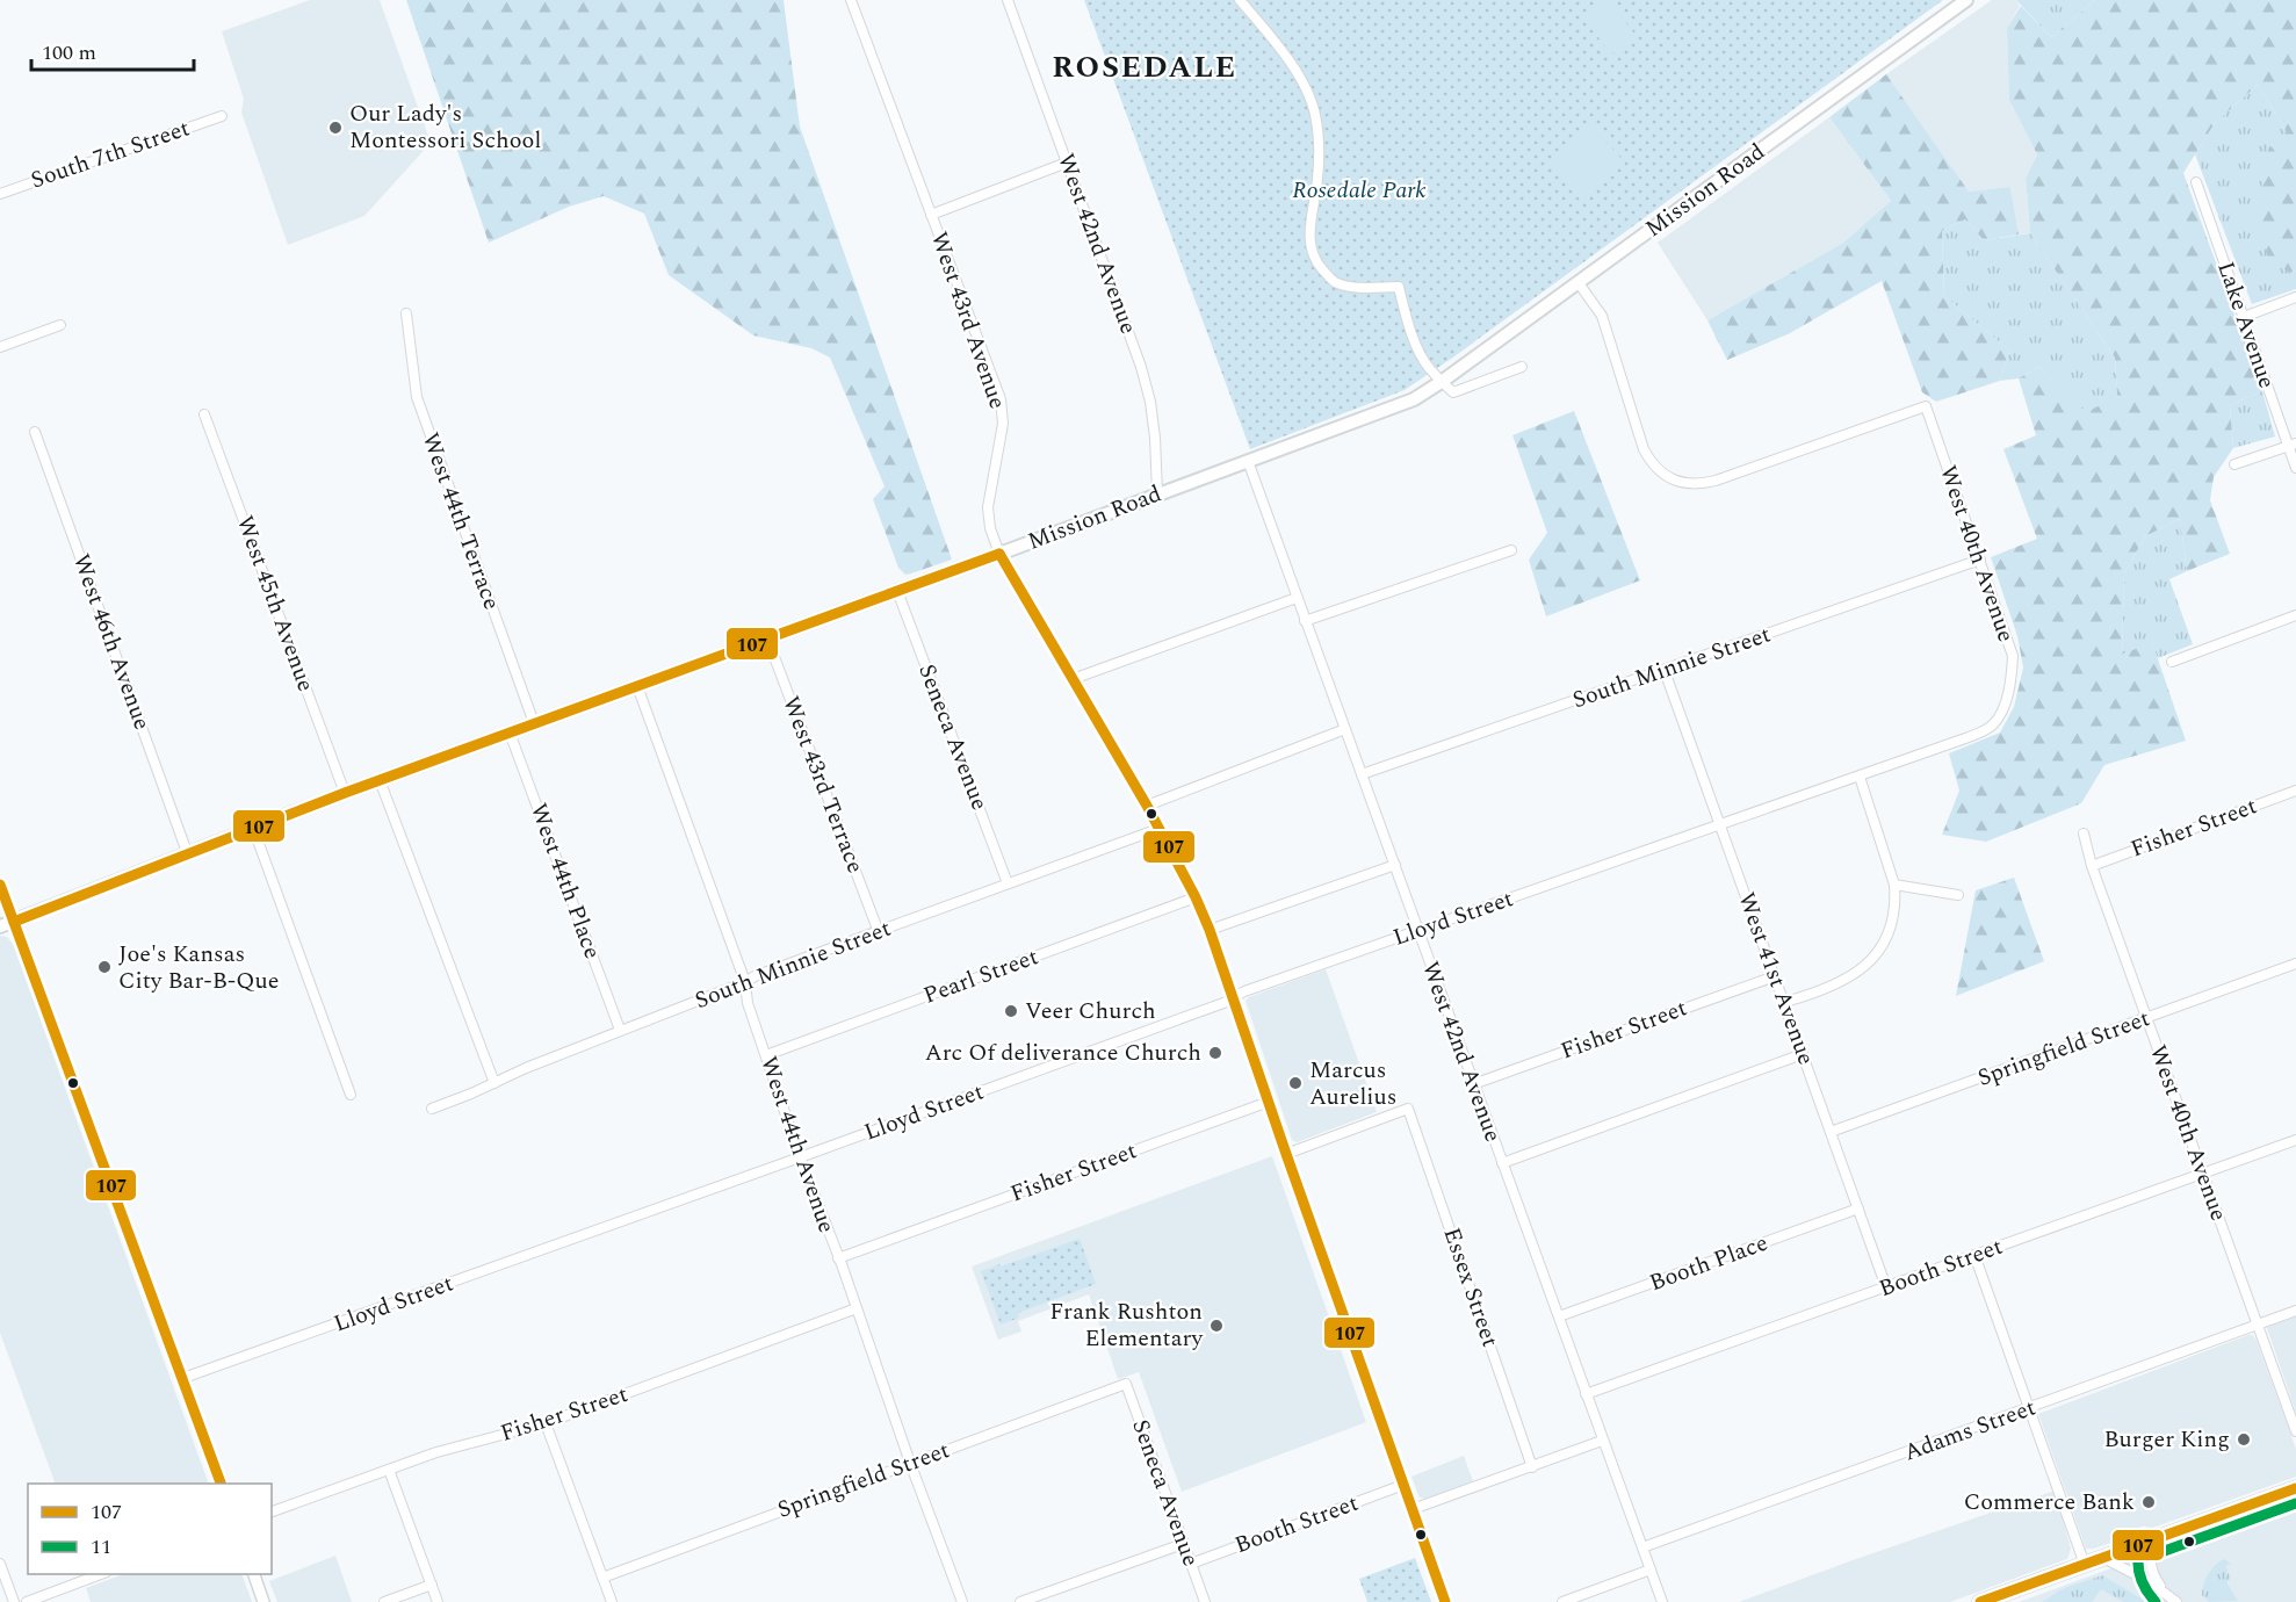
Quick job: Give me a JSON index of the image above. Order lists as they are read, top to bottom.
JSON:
{
  "streets": {
    "main road": ["Mission Road"],
    "street": [
      "South 7th Street",
      "West 42nd Avenue",
      "West 43rd Avenue",
      "Lake Avenue",
      "West 44th Terrace",
      "West 40th Avenue",
      "West 45th Avenue",
      "West 46th Avenue",
      "South Minnie Street",
      "Seneca Avenue",
      "West 43rd Terrace",
      "Fisher Street",
      "West 44th Place",
      "Lloyd Street",
      "Pearl Street",
      "West 41st Avenue",
      "Springfield Street",
      "West 44th Avenue",
      "Booth Place",
      "Booth Street",
      "Essex Street",
      "Adams Street"
    ]
  },
  "crossings": [
    ["Mission Road", "West 42nd Avenue"],
    ["Mission Road", "West 43rd Avenue"],
    ["Mission Road", "West 44th Terrace"],
    ["Mission Road", "West 40th Avenue"],
    ["Mission Road", "West 45th Avenue"],
    ["Mission Road", "West 46th Avenue"],
    ["Mission Road", "Seneca Avenue"],
    ["Mission Road", "West 43rd Terrace"],
    ["Mission Road", "West 44th Place"],
    ["Mission Road", "West 44th Avenue"],
    ["West 42nd Avenue", "South Minnie Street"],
    ["West 42nd Avenue", "Fisher Street"],
    ["West 42nd Avenue", "Lloyd Street"],
    ["West 42nd Avenue", "Booth Place"],
    ["West 42nd Avenue", "Booth Street"],
    ["West 42nd Avenue", "Adams Street"],
    ["West 43rd Avenue", "South Minnie Street"],
    ["West 43rd Avenue", "Fisher Street"],
    ["West 43rd Avenue", "Lloyd Street"],
    ["West 43rd Avenue", "Pearl Street"],
    ["West 43rd Avenue", "Booth Street"],
    ["West 43rd Avenue", "Essex Street"],
    ["West 40th Avenue", "South Minnie Street"],
    ["West 40th Avenue", "Fisher Street"],
    ["West 40th Avenue", "Lloyd Street"],
    ["West 40th Avenue", "Springfield Street"],
    ["West 40th Avenue", "Booth Street"],
    ["West 40th Avenue", "Adams Street"],
    ["South Minnie Street", "Seneca Avenue"],
    ["South Minnie Street", "West 43rd Terrace"],
    ["South Minnie Street", "West 44th Place"],
    ["South Minnie Street", "West 41st Avenue"],
    ["South Minnie Street", "West 44th Avenue"],
    ["Seneca Avenue", "Springfield Street"],
    ["Seneca Avenue", "Booth Street"],
    ["Fisher Street", "West 41st Avenue"],
    ["Fisher Street", "West 44th Avenue"],
    ["Lloyd Street", "West 41st Avenue"],
    ["Lloyd Street", "West 44th Avenue"],
    ["Pearl Street", "West 44th Avenue"],
    ["West 41st Avenue", "Springfield Street"],
    ["West 41st Avenue", "Booth Place"],
    ["West 41st Avenue", "Booth Street"],
    ["Springfield Street", "West 44th Avenue"]
  ],
  "districts": ["ROSEDALE"],
  "parks": ["Rosedale Park"],
  "places": [
    "Our Lady's Montessori School",
    "Joe's Kansas City Bar-B-Que",
    "Veer Church",
    "Arc Of deliverance Church",
    "Marcus Aurelius",
    "Frank Rushton Elementary",
    "Burger King",
    "Commerce Bank"
  ],
  "lines": ["transit line 107", "transit line 11"],
  "legend": ["107", "11"],
  "scale_bar": "100 m"
}
